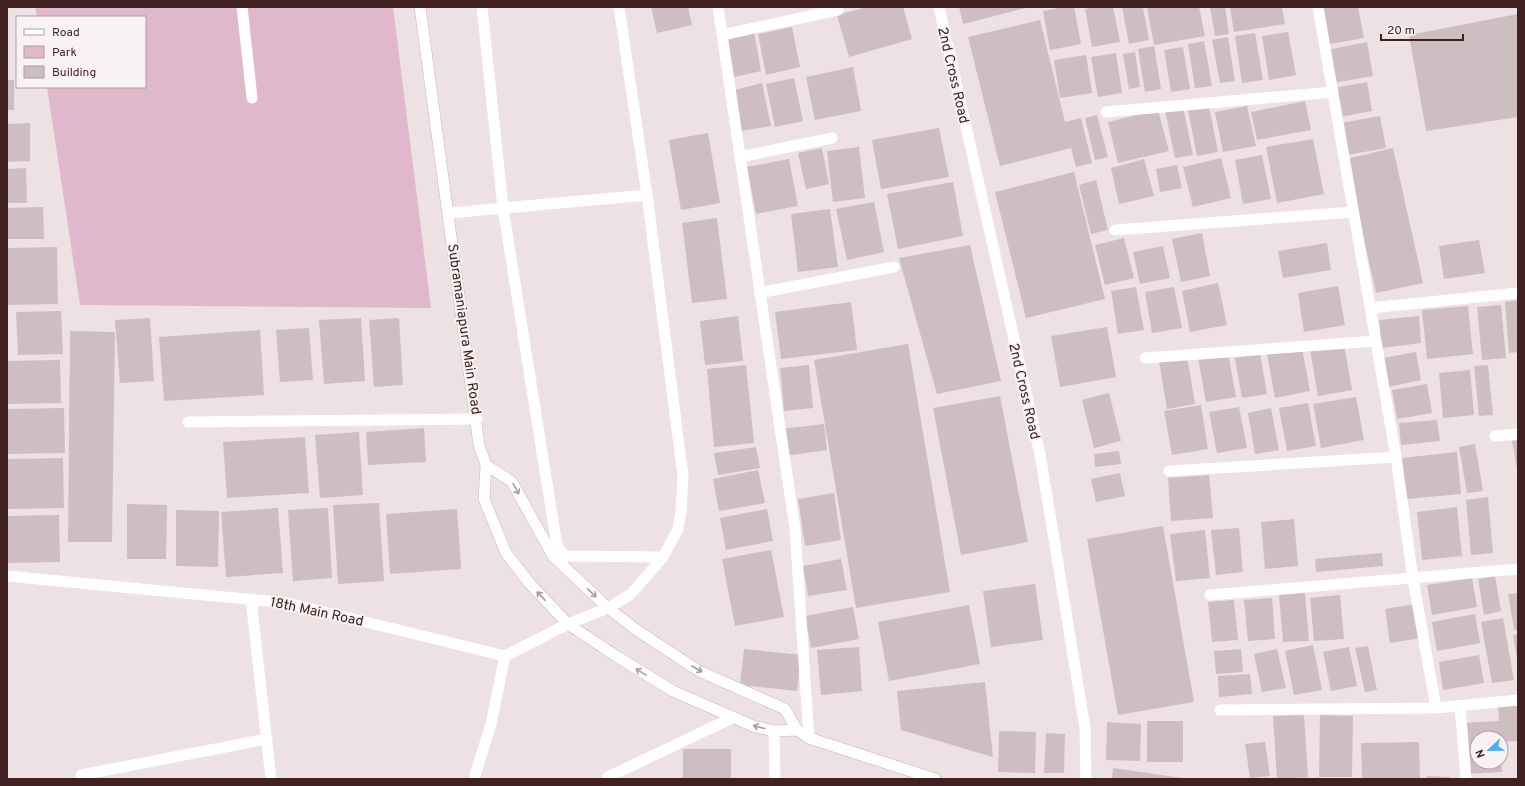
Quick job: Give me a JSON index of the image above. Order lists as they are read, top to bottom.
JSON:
{
  "streets": {
    "street": ["2nd Cross Road", "Subramaniapura Main Road", "18th Main Road"]
  },
  "legend": ["Road", "Park", "Building"],
  "scale_bar": "20 m",
  "north": "left"
}
